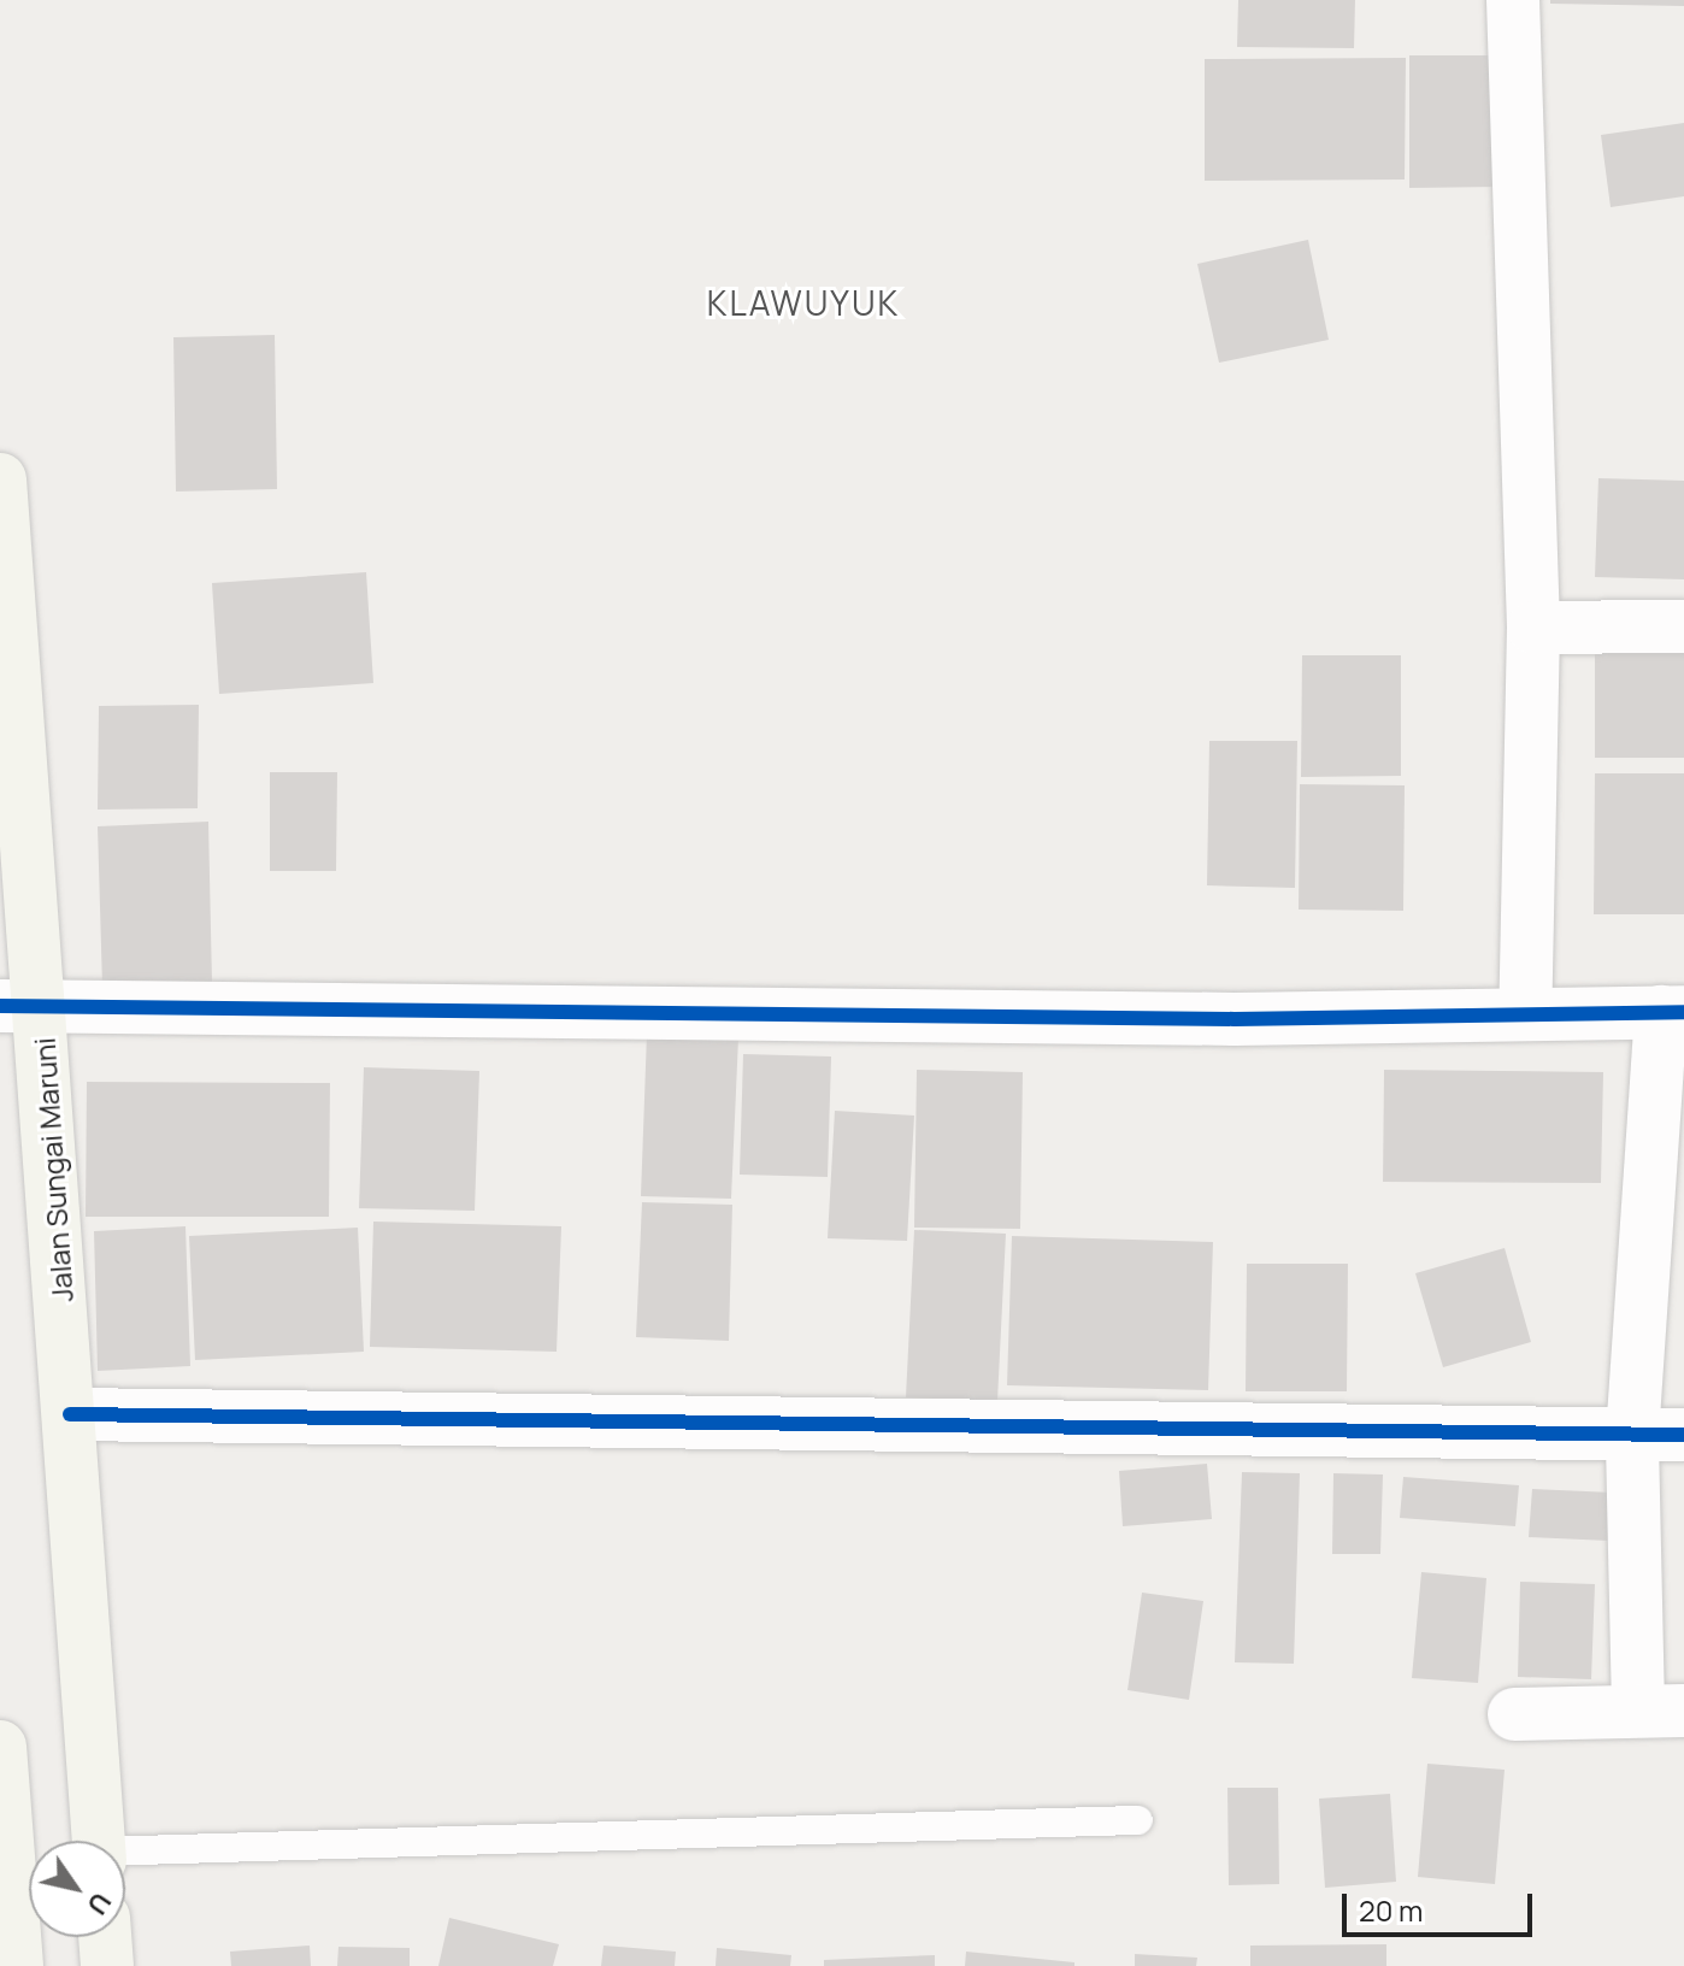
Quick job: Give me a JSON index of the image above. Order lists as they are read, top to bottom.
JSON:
{
  "streets": {
    "main road": ["Jalan Sungai Maruni"]
  },
  "districts": ["KLAWUYUK"],
  "scale_bar": "20 m",
  "north": "bottom right"
}
